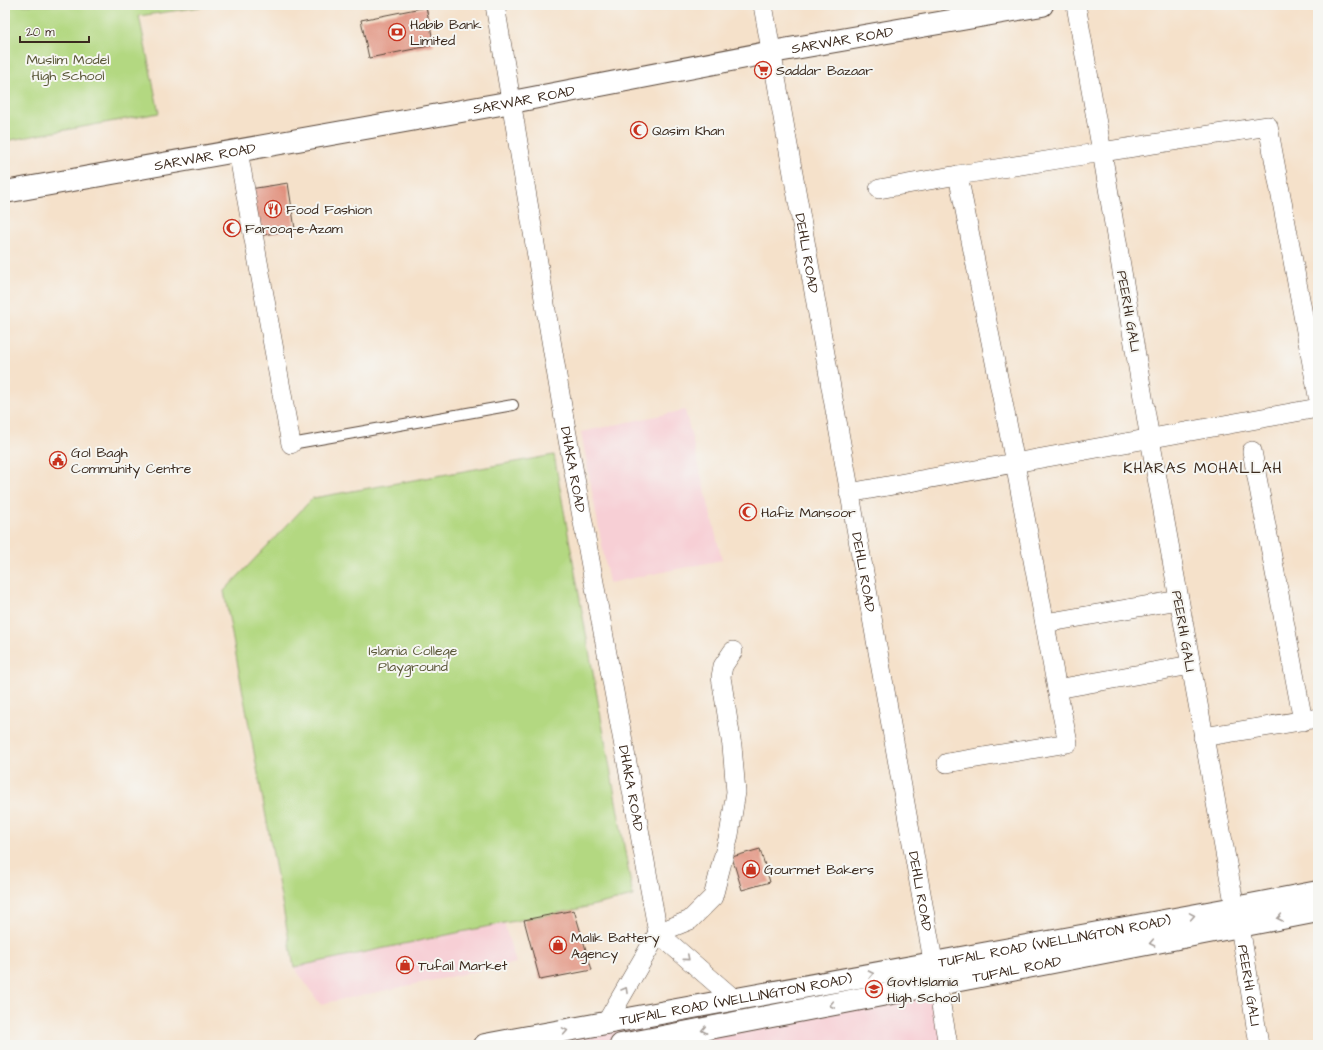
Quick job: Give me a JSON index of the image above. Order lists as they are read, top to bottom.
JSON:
{
  "streets": {
    "main road": ["SARWAR ROAD", "TUFAIL ROAD (WELLINGTON ROAD)", "TUFAIL ROAD"],
    "street": ["DEHLI ROAD", "PEERHI GALI", "DHAKA ROAD"]
  },
  "crossings": [
    ["SARWAR ROAD", "DEHLI ROAD"],
    ["SARWAR ROAD", "DHAKA ROAD"],
    ["DEHLI ROAD", "TUFAIL ROAD (WELLINGTON ROAD)"],
    ["DEHLI ROAD", "TUFAIL ROAD"],
    ["PEERHI GALI", "TUFAIL ROAD (WELLINGTON ROAD)"],
    ["PEERHI GALI", "TUFAIL ROAD"],
    ["TUFAIL ROAD (WELLINGTON ROAD)", "TUFAIL ROAD"]
  ],
  "one_way": ["TUFAIL ROAD (WELLINGTON ROAD)", "TUFAIL ROAD"],
  "districts": ["KHARAS MOHALLAH"],
  "parks": ["Muslim Model High School", "Islamia College Playground"],
  "places": {
    "bank": ["Habib Bank Limited"],
    "supermarket": ["Saddar Bazaar"],
    "mosque": ["Qasim Khan", "Farooq-e-Azam", "Hafiz Mansoor"],
    "restaurant": ["Food Fashion"],
    "public building": ["Gol Bagh Community Centre"],
    "shop": ["Gourmet Bakers", "Malik Battery Agency", "Tufail Market"],
    "school or university": ["Govt.Islamia High School"]
  },
  "scale_bar": "20 m"
}
